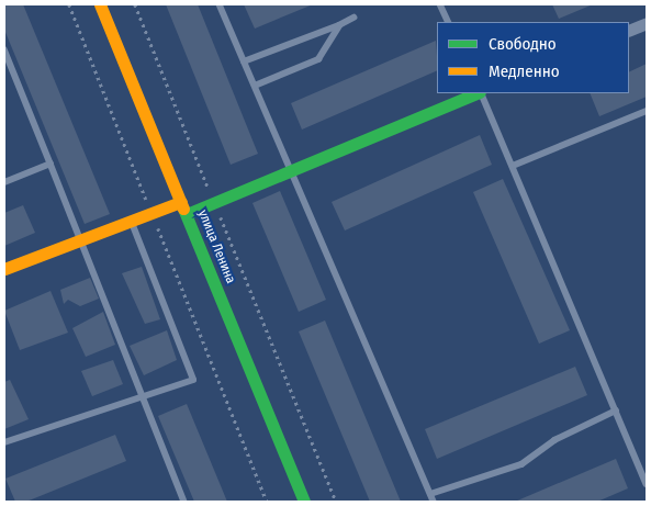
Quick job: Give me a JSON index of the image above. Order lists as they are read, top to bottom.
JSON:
{
  "streets": {
    "main road": ["улица Ленина"]
  },
  "legend": ["Свободно", "Медленно"]
}
